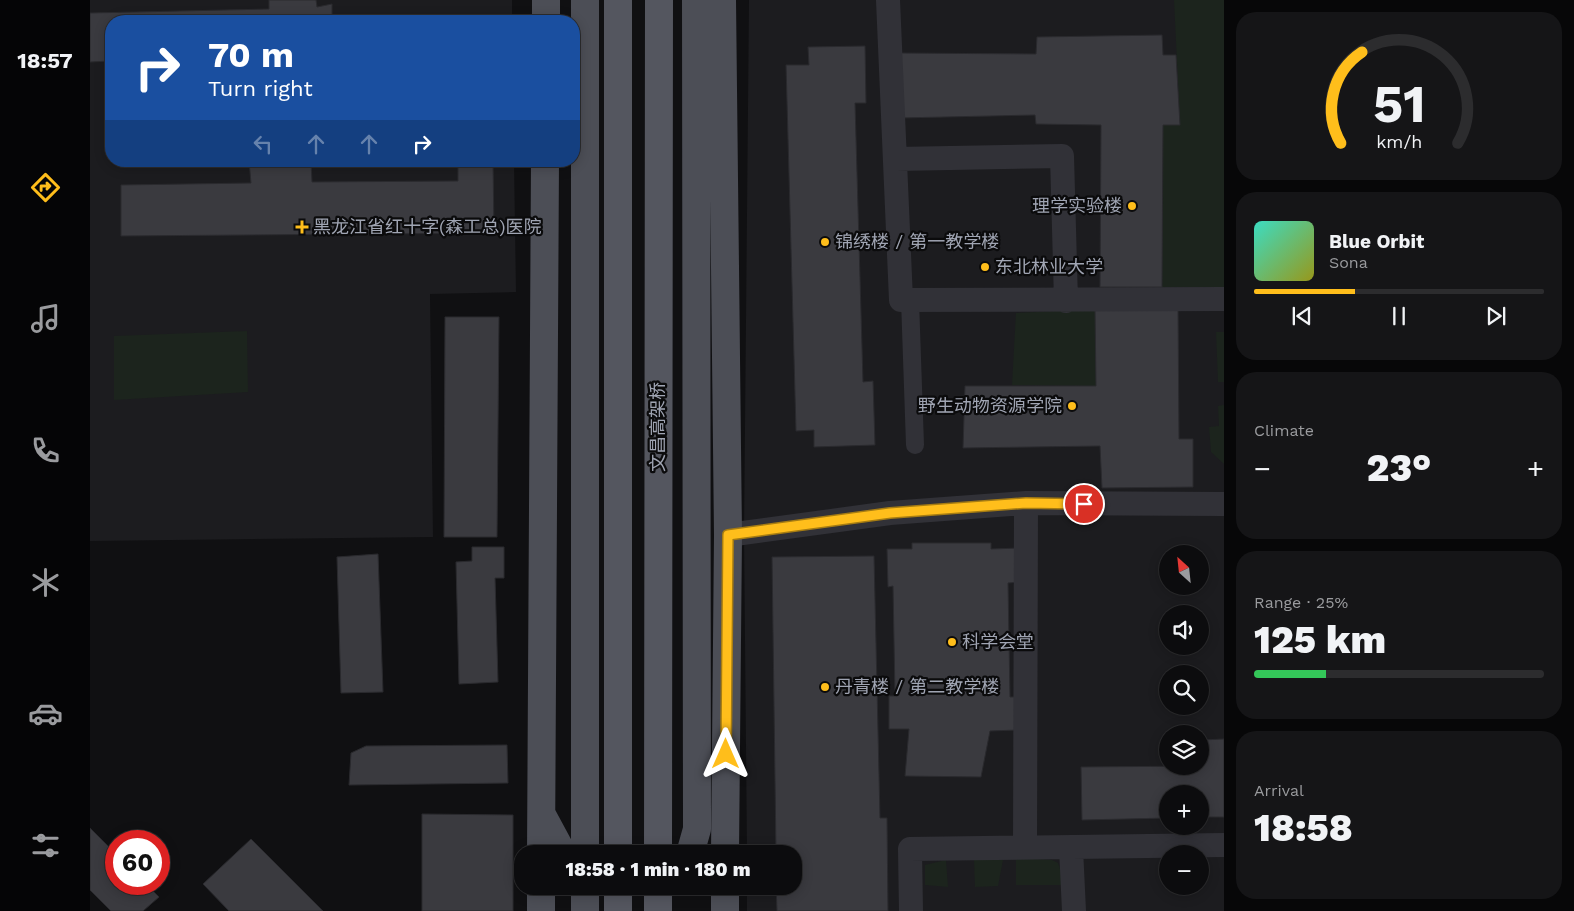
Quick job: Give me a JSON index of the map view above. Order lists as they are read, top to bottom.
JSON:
{
  "streets": {
    "highway": ["文昌高架桥"]
  },
  "places": {
    "other": [
      "理学实验楼",
      "锦绣楼 / 第一教学楼",
      "东北林业大学",
      "野生动物资源学院",
      "科学会堂",
      "丹青楼 / 第二教学楼"
    ],
    "health": ["黑龙江省红十字(森工总)医院"]
  },
  "north": "top left",
  "page": {
    "tabs": "18:57",
    "turn": ["70 m", "Turn right"],
    "song": ["Blue Orbit", "Sona"],
    "tile": [
      "Climate",
      ["Range · 25%", "125 km"],
      ["Arrival", "18:58"]
    ],
    "heat": ["−", "23°", "+"],
    "map_buttons": ["+", "−"],
    "limit": "60",
    "trip": "18:58 · 1 min · 180 m",
    "gauge": ["51", "km/h"]
  }
}
